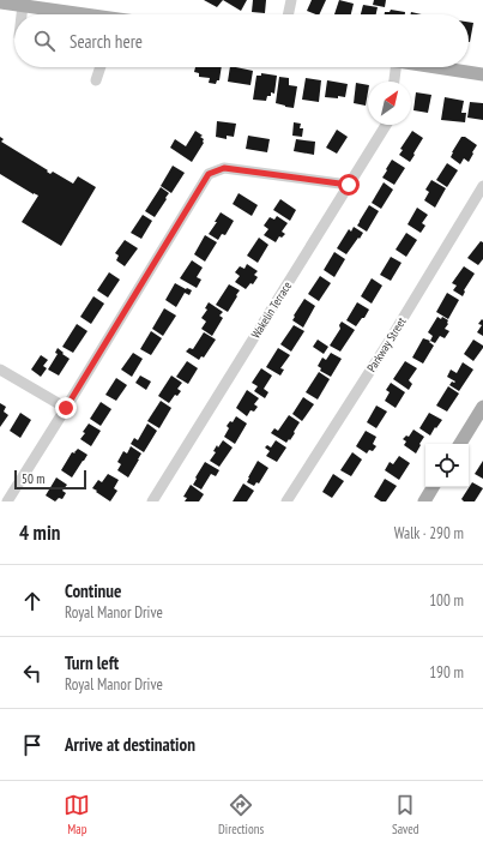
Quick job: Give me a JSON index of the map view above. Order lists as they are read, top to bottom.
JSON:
{
  "streets": {
    "street": ["Wakelin Terrace", "Parkway Street"]
  },
  "scale_bar": "50 m",
  "north": "top right",
  "page": {
    "search": "Search here",
    "scale": "50 m",
    "heading": ["4 min", "Walk · 290 m"],
    "list": [
      ["Continue", "Royal Manor Drive", "100 m"],
      ["Turn left", "Royal Manor Drive", "190 m"],
      "Arrive at destination"
    ],
    "nav": ["Map", "Directions", "Saved"]
  }
}
